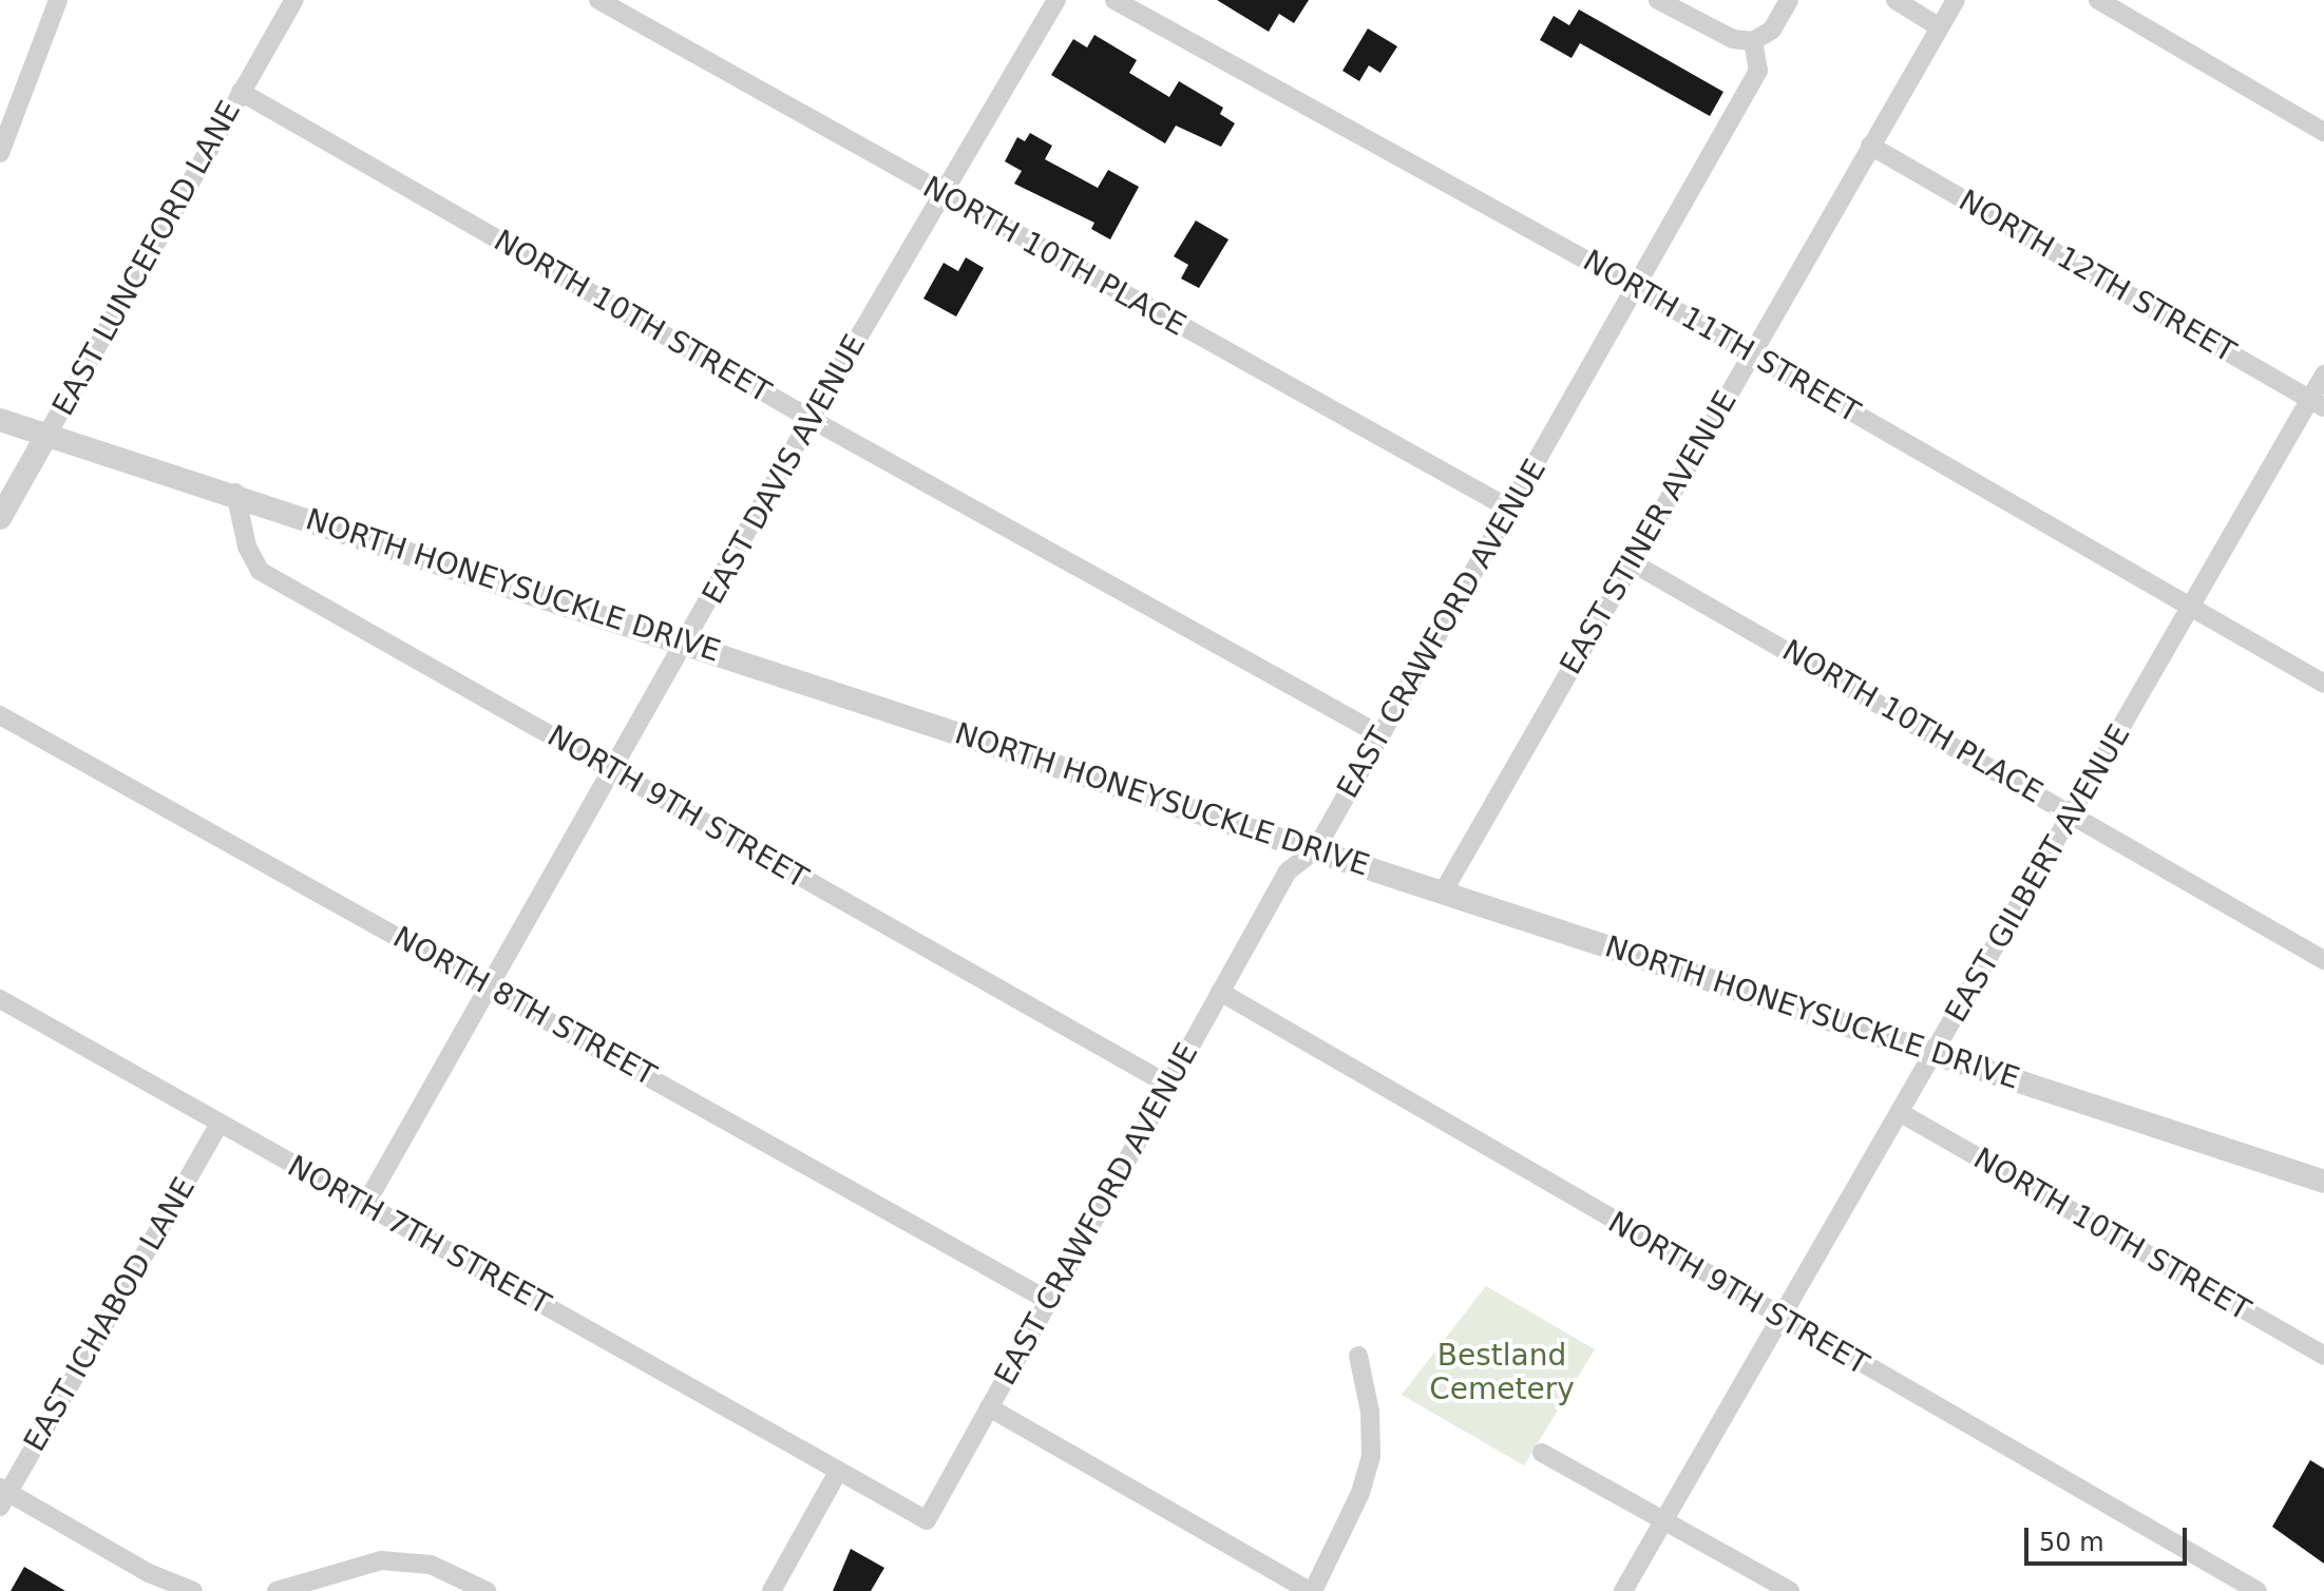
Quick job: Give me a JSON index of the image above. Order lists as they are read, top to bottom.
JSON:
{
  "streets": {
    "street": [
      "NORTH 10TH PLACE",
      "EAST LUNCEFORD LANE",
      "NORTH 12TH STREET",
      "NORTH 10TH STREET",
      "NORTH 11TH STREET",
      "EAST DAVIS AVENUE",
      "EAST STINER AVENUE",
      "NORTH HONEYSUCKLE DRIVE",
      "EAST CRAWFORD AVENUE",
      "NORTH 9TH STREET",
      "EAST GILBERT AVENUE",
      "NORTH 8TH STREET",
      "NORTH 7TH STREET",
      "EAST ICHABOD LANE"
    ]
  },
  "crossings": [
    ["NORTH 10TH PLACE", "EAST DAVIS AVENUE"],
    ["NORTH 10TH PLACE", "EAST STINER AVENUE"],
    ["NORTH 10TH PLACE", "EAST CRAWFORD AVENUE"],
    ["NORTH 10TH PLACE", "EAST GILBERT AVENUE"],
    ["EAST LUNCEFORD LANE", "NORTH 10TH STREET"],
    ["EAST LUNCEFORD LANE", "NORTH HONEYSUCKLE DRIVE"],
    ["NORTH 12TH STREET", "EAST STINER AVENUE"],
    ["NORTH 12TH STREET", "EAST GILBERT AVENUE"],
    ["NORTH 10TH STREET", "EAST DAVIS AVENUE"],
    ["NORTH 10TH STREET", "EAST CRAWFORD AVENUE"],
    ["NORTH 10TH STREET", "EAST GILBERT AVENUE"],
    ["NORTH 11TH STREET", "EAST STINER AVENUE"],
    ["NORTH 11TH STREET", "EAST CRAWFORD AVENUE"],
    ["NORTH 11TH STREET", "EAST GILBERT AVENUE"],
    ["EAST DAVIS AVENUE", "NORTH HONEYSUCKLE DRIVE"],
    ["EAST DAVIS AVENUE", "NORTH 9TH STREET"],
    ["EAST DAVIS AVENUE", "NORTH 8TH STREET"],
    ["EAST DAVIS AVENUE", "NORTH 7TH STREET"],
    ["EAST STINER AVENUE", "NORTH HONEYSUCKLE DRIVE"],
    ["NORTH HONEYSUCKLE DRIVE", "EAST CRAWFORD AVENUE"],
    ["NORTH HONEYSUCKLE DRIVE", "NORTH 9TH STREET"],
    ["NORTH HONEYSUCKLE DRIVE", "EAST GILBERT AVENUE"],
    ["EAST CRAWFORD AVENUE", "NORTH 9TH STREET"],
    ["EAST CRAWFORD AVENUE", "NORTH 8TH STREET"],
    ["EAST CRAWFORD AVENUE", "NORTH 7TH STREET"],
    ["NORTH 9TH STREET", "EAST GILBERT AVENUE"],
    ["NORTH 7TH STREET", "EAST ICHABOD LANE"]
  ],
  "parks": ["Bestland Cemetery"],
  "scale_bar": "50 m"
}
